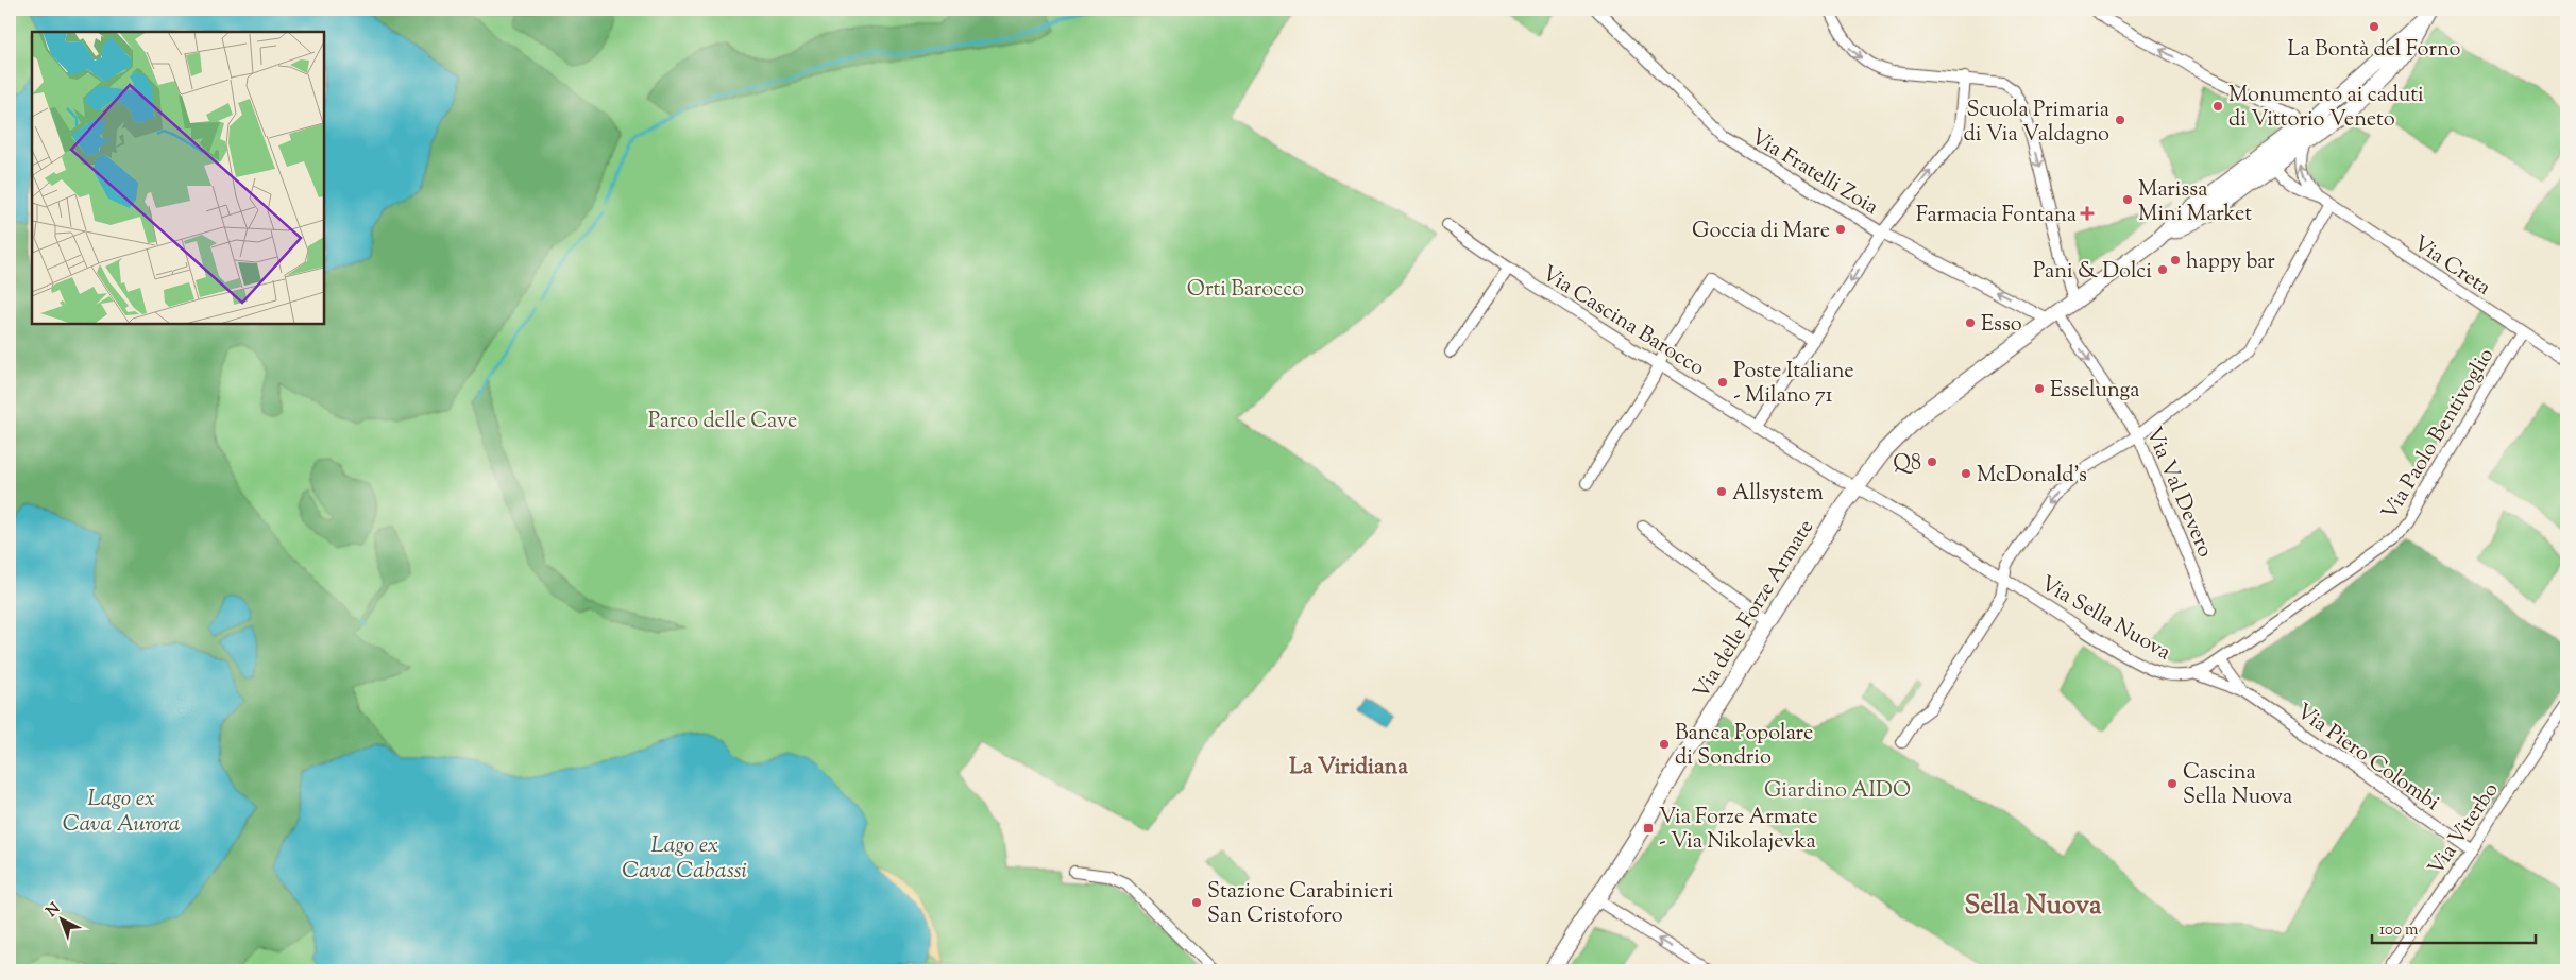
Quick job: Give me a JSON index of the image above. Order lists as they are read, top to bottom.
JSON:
{
  "streets": {
    "street": [
      "Via Fratelli Zoia",
      "Via Creta",
      "Via Cascina Barocco",
      "Via Paolo Bentivoglio",
      "Via Val Devero",
      "Via delle Forze Armate",
      "Via Sella Nuova",
      "Via Piero Colombi",
      "Via Viterbo"
    ]
  },
  "crossings": [
    ["Via Fratelli Zoia", "Via Val Devero"],
    ["Via Fratelli Zoia", "Via delle Forze Armate"],
    ["Via Creta", "Via Paolo Bentivoglio"],
    ["Via Creta", "Via delle Forze Armate"],
    ["Via Cascina Barocco", "Via delle Forze Armate"],
    ["Via Cascina Barocco", "Via Sella Nuova"],
    ["Via Paolo Bentivoglio", "Via Sella Nuova"],
    ["Via Paolo Bentivoglio", "Via Piero Colombi"],
    ["Via Val Devero", "Via delle Forze Armate"],
    ["Via delle Forze Armate", "Via Sella Nuova"],
    ["Via Sella Nuova", "Via Piero Colombi"],
    ["Via Piero Colombi", "Via Viterbo"]
  ],
  "one_way": ["Via Val Devero"],
  "districts": ["La Viridiana", "Sella Nuova"],
  "water": ["Lago ex Cava Aurora", "Lago ex Cava Cabassi"],
  "parks": ["Orti Barocco", "Parco delle Cave", "Giardino AIDO"],
  "places": {
    "other": [
      "La Bontà del Forno",
      "Monumento ai caduti di Vittorio Veneto",
      "Scuola Primaria di Via Valdagno",
      "Marissa Mini Market",
      "Goccia di Mare",
      "happy bar",
      "Pani & Dolci",
      "Esso",
      "Poste Italiane - Milano 71",
      "Esselunga",
      "Q8",
      "McDonald's",
      "Allsystem",
      "Banca Popolare di Sondrio",
      "Cascina Sella Nuova",
      "Stazione Carabinieri San Cristoforo"
    ],
    "health": ["Farmacia Fontana"],
    "transit": ["Via Forze Armate - Via Nikolajevka"]
  },
  "scale_bar": "100 m",
  "north": "top left"
}
